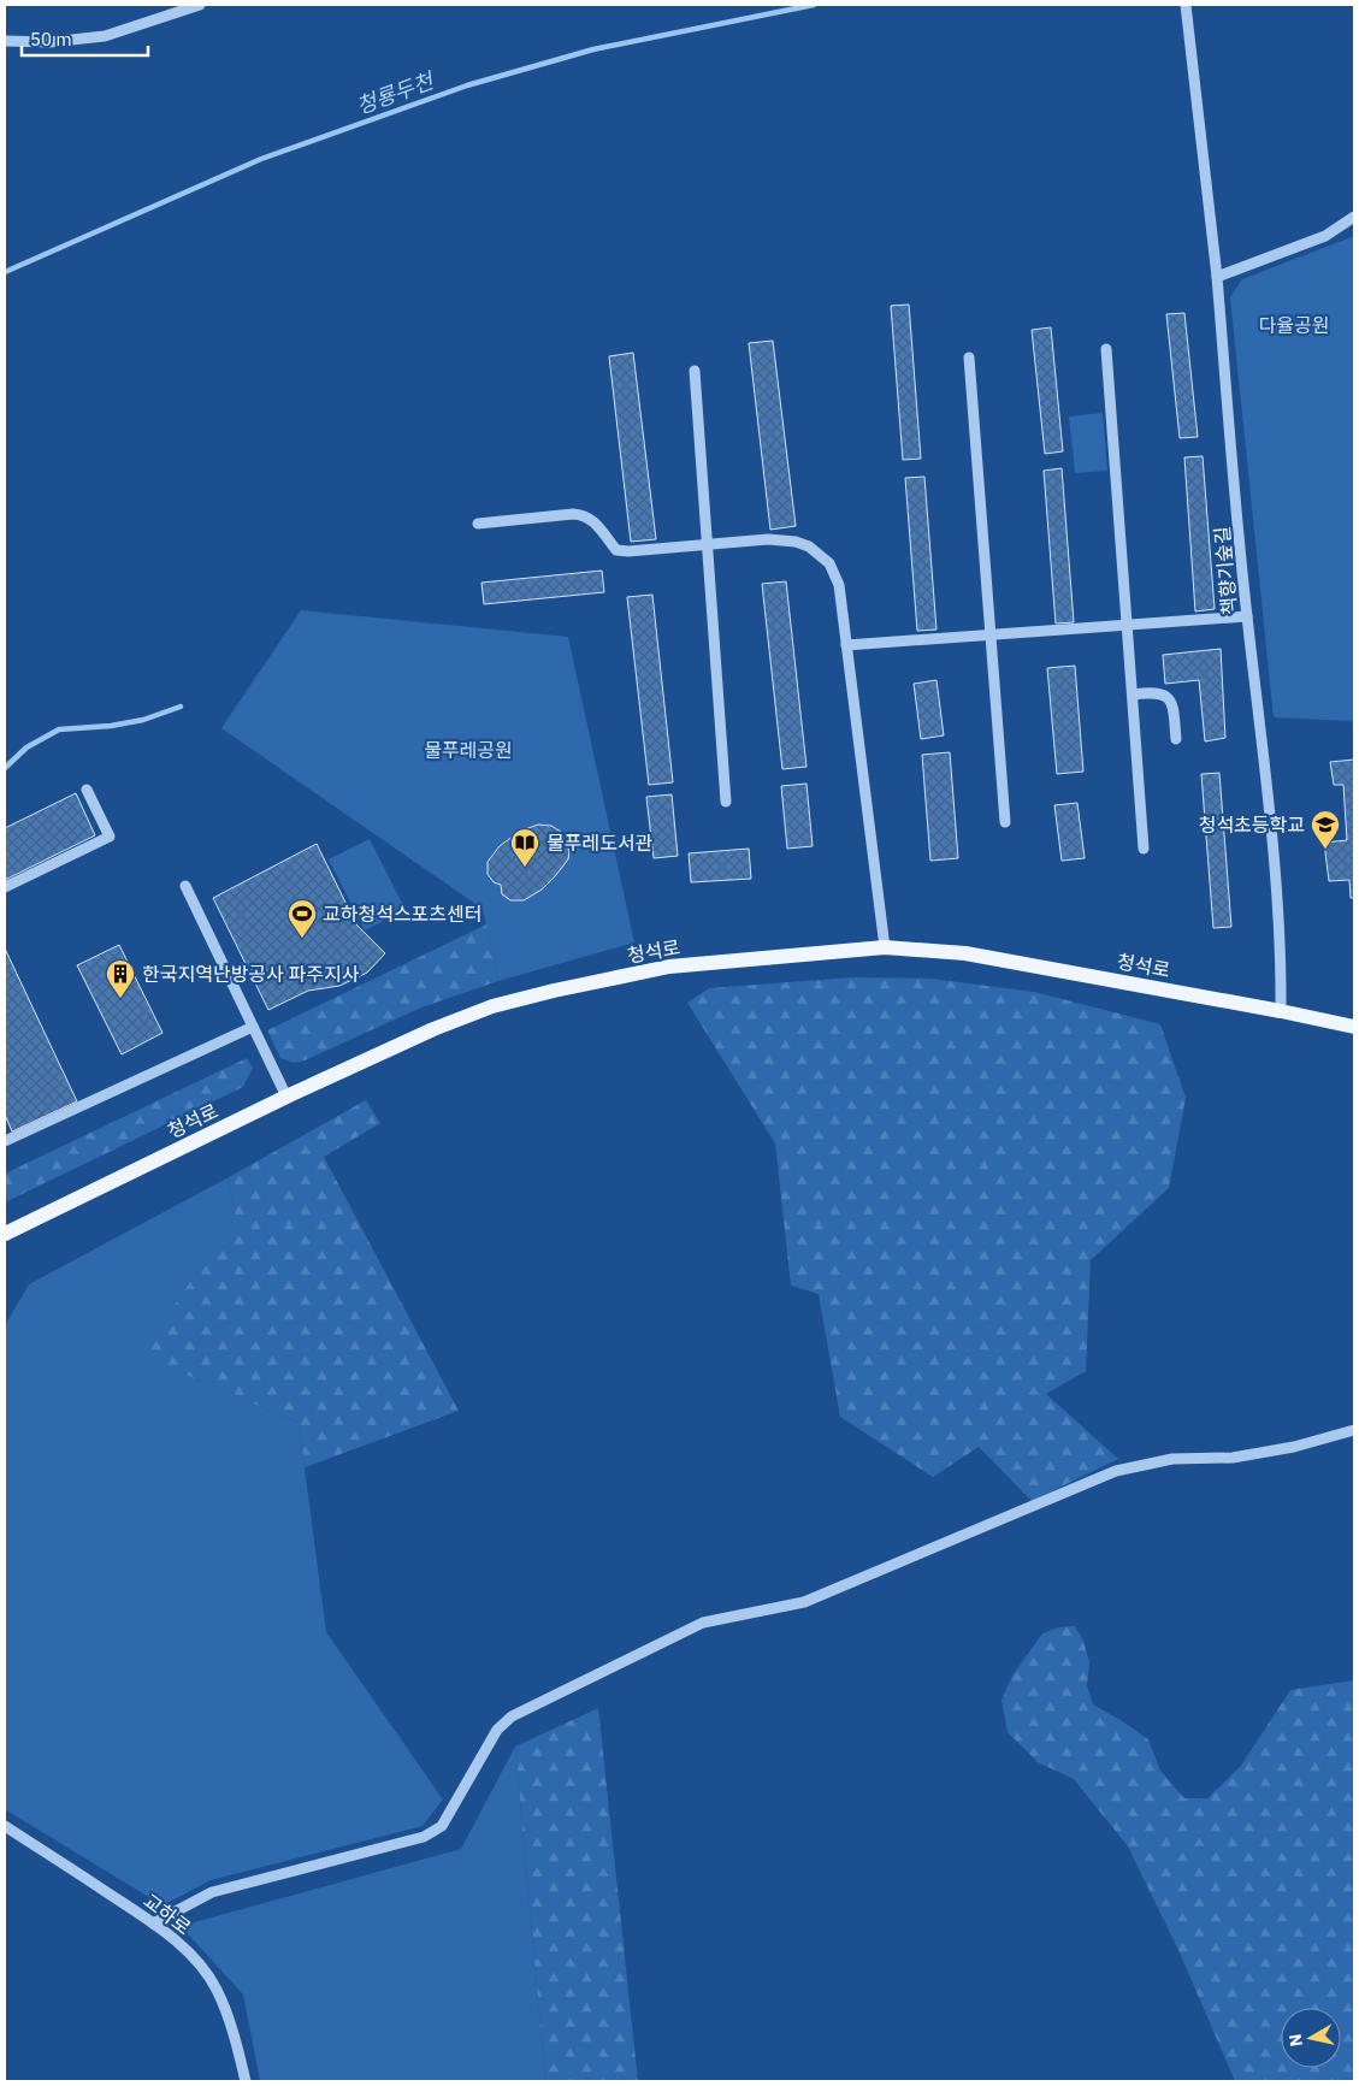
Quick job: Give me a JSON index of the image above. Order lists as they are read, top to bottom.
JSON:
{
  "streets": {
    "main road": ["청석로"],
    "street": ["책향기숲길", "교하로"]
  },
  "crossings": [
    ["책향기숲길", "청석로"]
  ],
  "water": ["청룡두천"],
  "parks": ["다율공원", "물푸레공원"],
  "places": {
    "school or university": ["청석초등학교"],
    "library": ["물푸레도서관"],
    "sports": ["교하청석스포츠센터"],
    "building": ["한국지역난방공사 파주지사"]
  },
  "scale_bar": "50 m",
  "north": "left"
}
